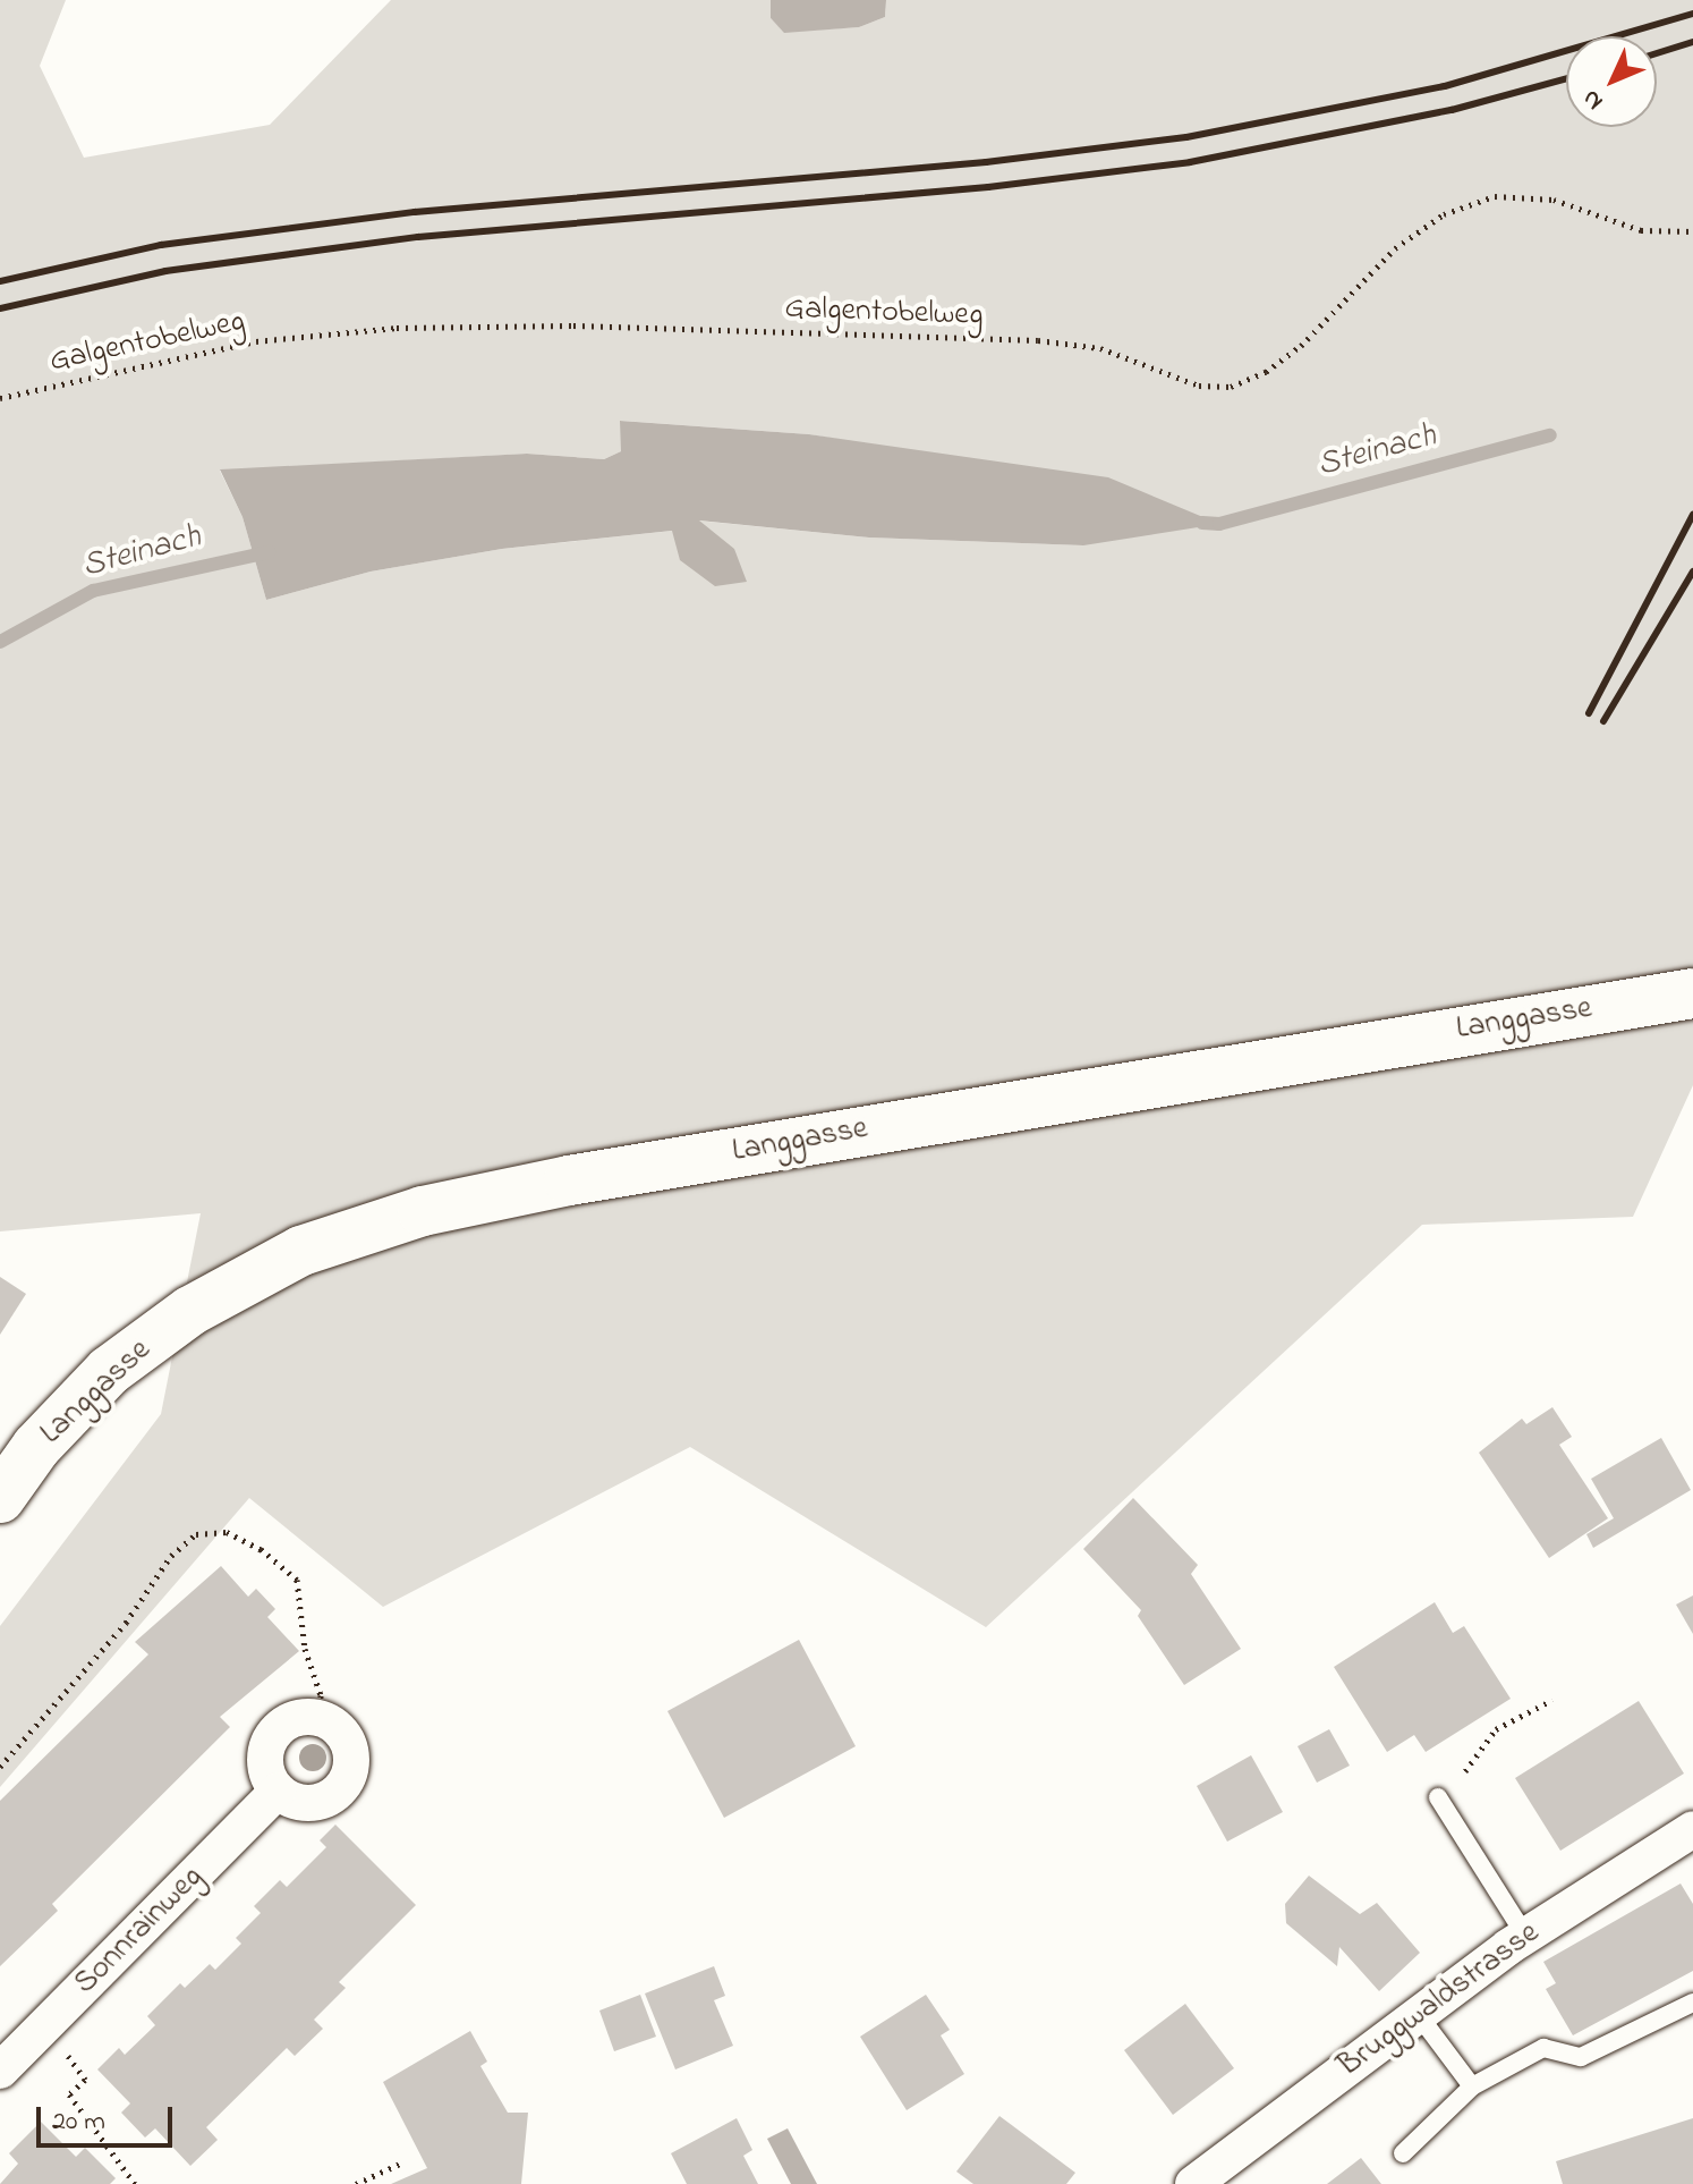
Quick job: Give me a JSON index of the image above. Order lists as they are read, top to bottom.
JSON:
{
  "streets": {
    "main road": ["Langgasse"],
    "street": ["Sonnrainweg", "Bruggwaldstrasse"],
    "path": ["Galgentobelweg"]
  },
  "water": ["Steinach"],
  "scale_bar": "20 m",
  "north": "bottom left"
}
